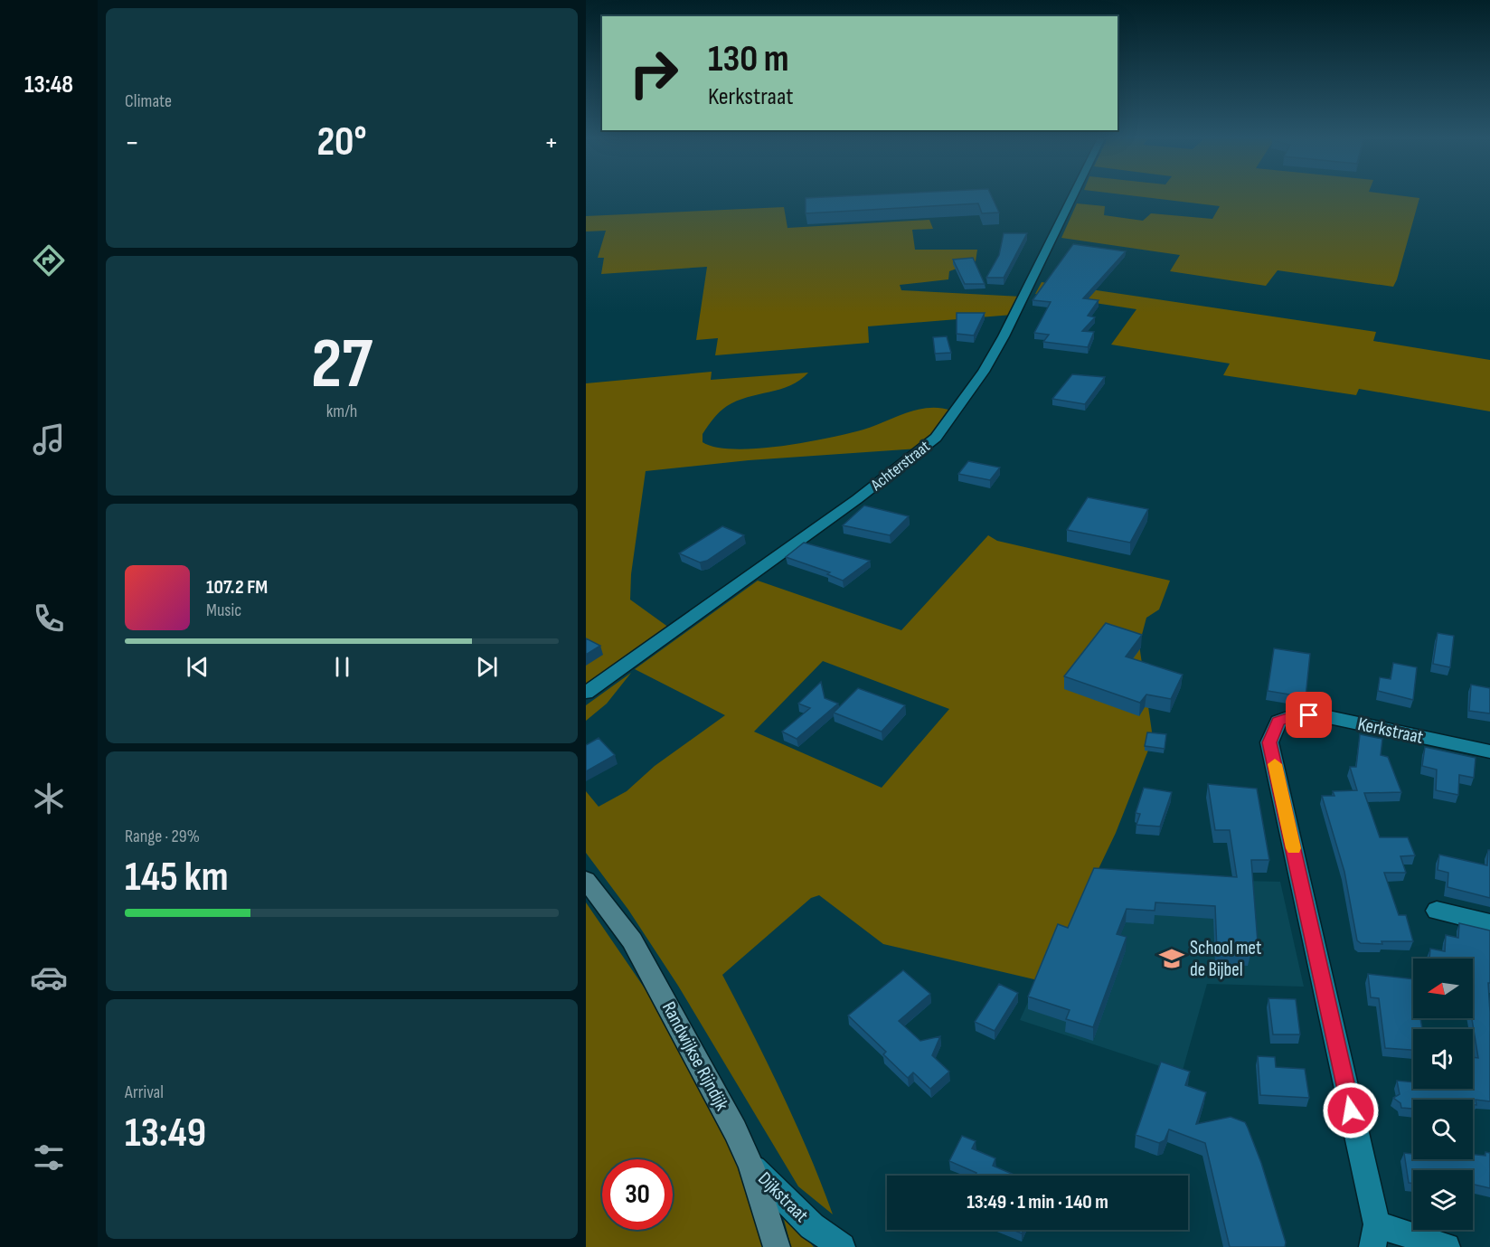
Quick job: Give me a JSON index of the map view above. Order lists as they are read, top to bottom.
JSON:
{
  "streets": {
    "street": [
      "Achterstraat",
      "Kerkstraat",
      "Randwijkse Rijndijk",
      "Dijkstraat"
    ]
  },
  "crossings": [
    ["Randwijkse Rijndijk", "Dijkstraat"]
  ],
  "places": {
    "school or university": ["School met de Bijbel"]
  },
  "north": "left",
  "page": {
    "tabs": "13:48",
    "tile": [
      "Climate",
      ["27", "km/h"],
      ["Range · 29%", "145 km"],
      ["Arrival", "13:49"]
    ],
    "turn": ["130 m", "Kerkstraat"],
    "heat": ["−", "20°", "+"],
    "song": ["107.2 FM", "Music"],
    "limit": "30",
    "trip": "13:49 · 1 min · 140 m"
  }
}
